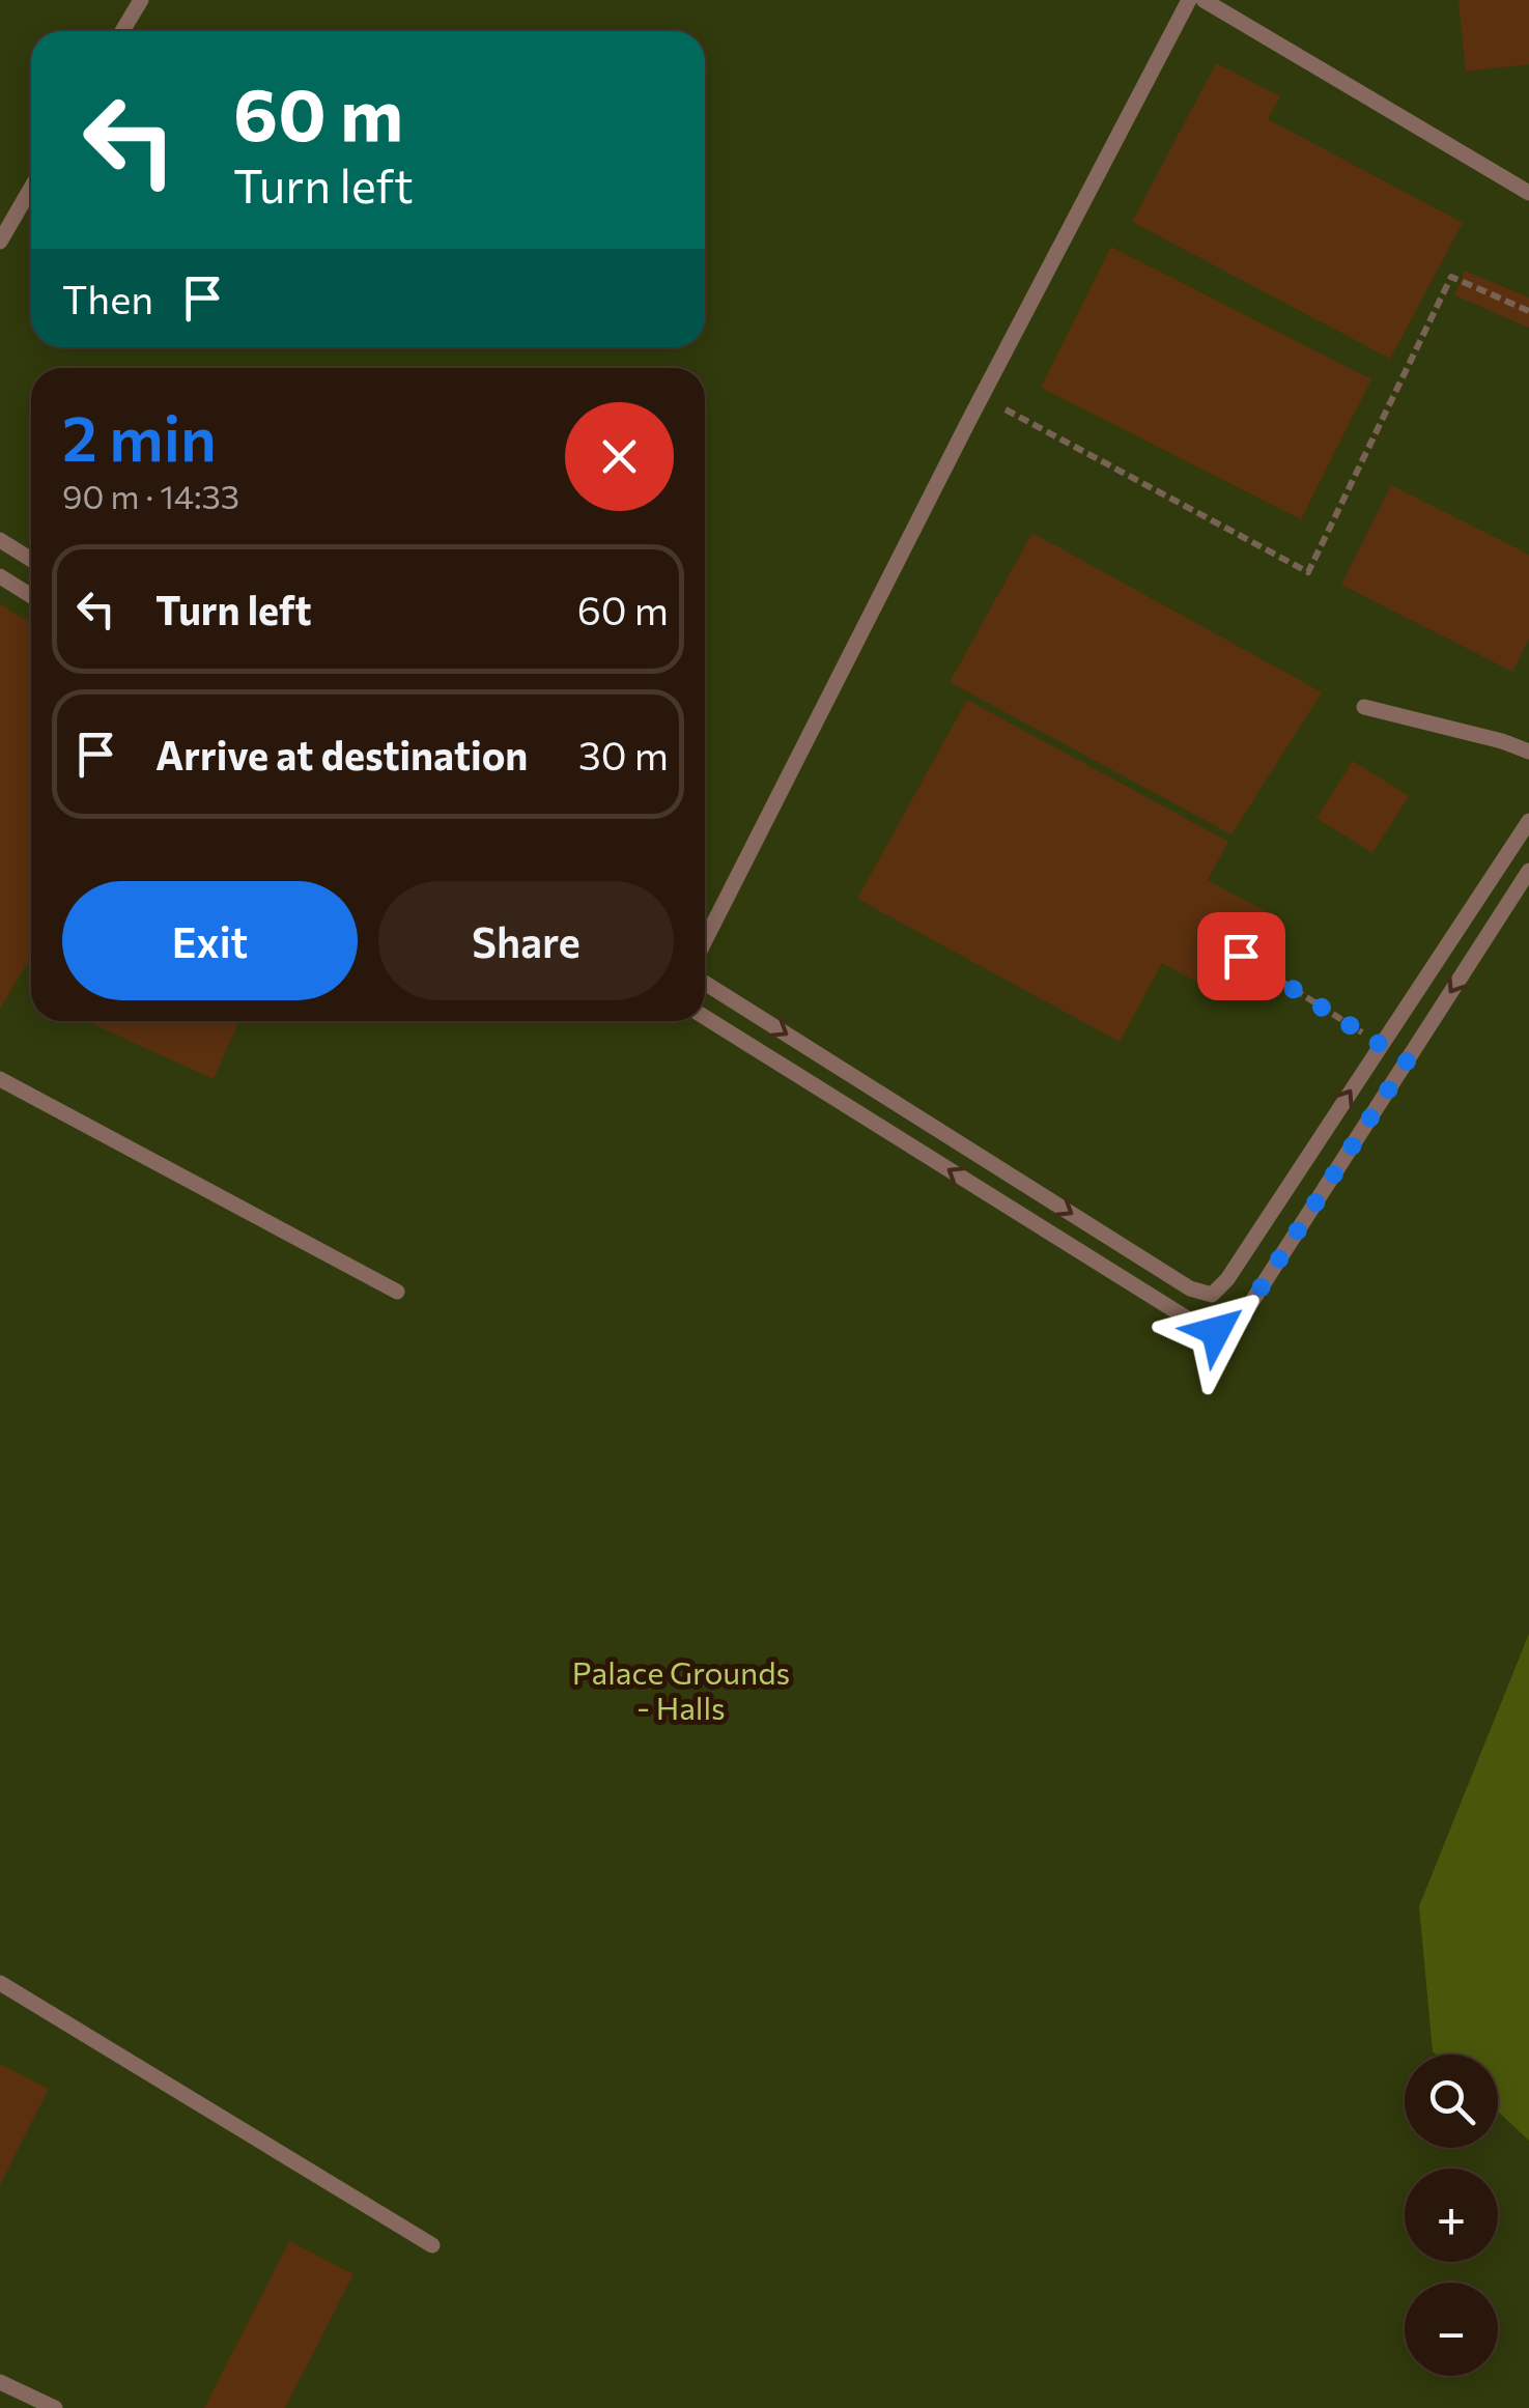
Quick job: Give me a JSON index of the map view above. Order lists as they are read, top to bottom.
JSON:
{
  "parks": ["Palace Grounds - Halls"],
  "page": {
    "turn": ["60 m", "Turn left"],
    "then": "Then",
    "heading": ["2 min", "90 m · 14:33"],
    "list": [
      {
        "name": "Turn left",
        "value": "60 m"
      },
      {
        "name": "Arrive at destination",
        "value": "30 m"
      }
    ],
    "buttons": ["Exit", "Share"],
    "map_buttons": ["+", "−"]
  }
}
